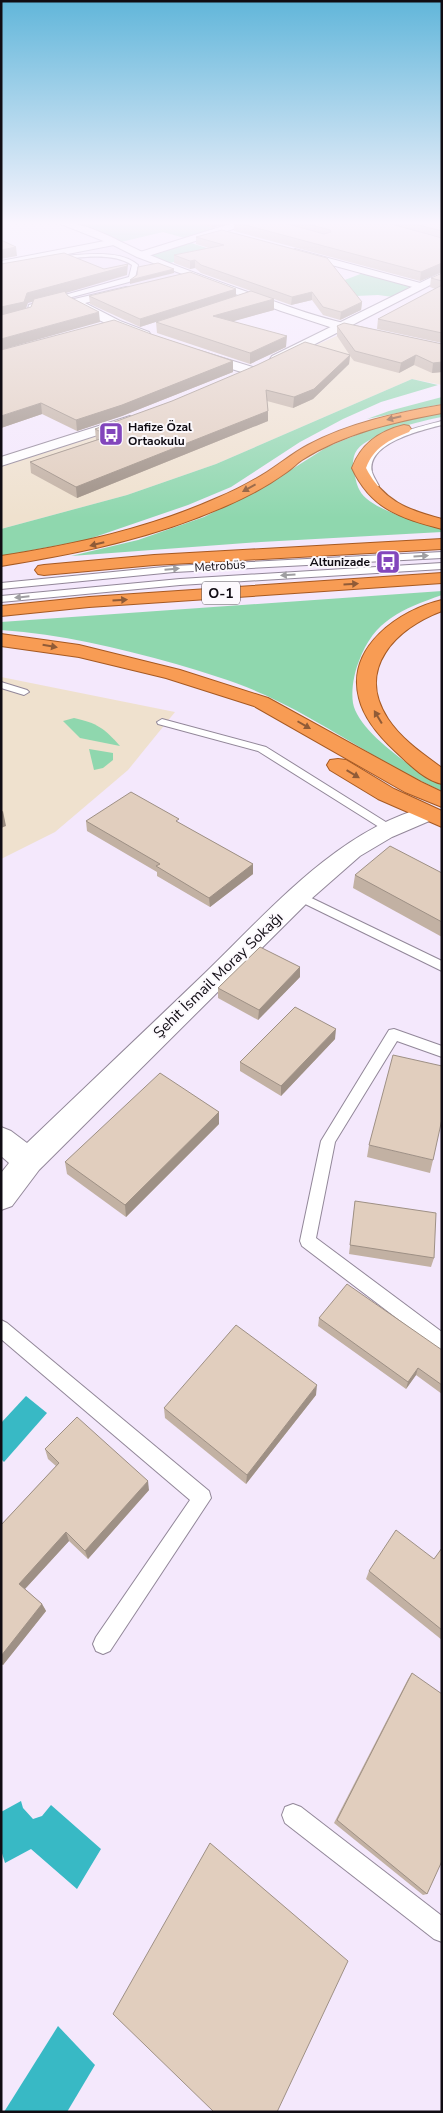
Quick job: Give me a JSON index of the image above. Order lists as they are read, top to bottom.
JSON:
{
  "streets": {
    "highway": ["O-1"],
    "street": ["Şehit İsmail Moray Sokağı"],
    "lane": ["Metrobüs"]
  },
  "places": {
    "bus stop": ["Hafize Özal Ortaokulu", "Altunizade"]
  }
}
